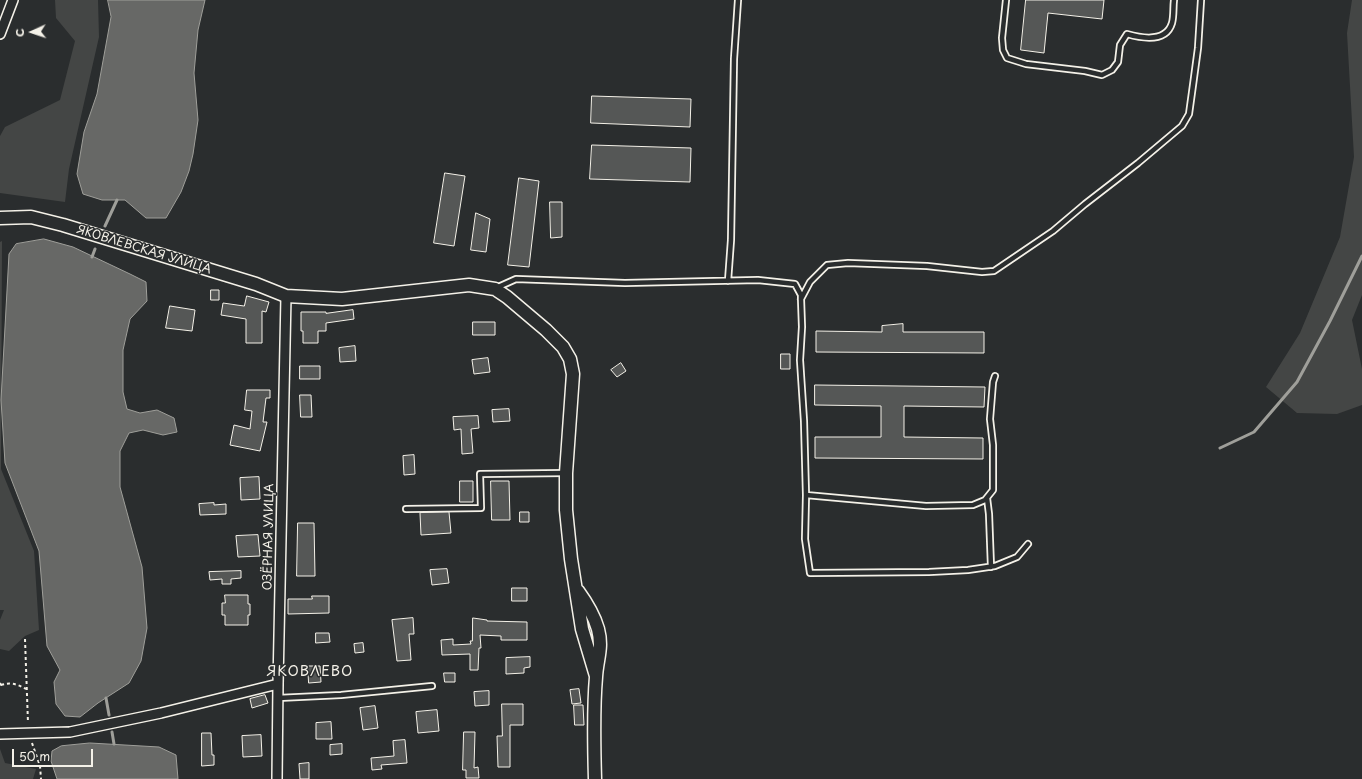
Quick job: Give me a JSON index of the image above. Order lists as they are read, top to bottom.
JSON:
{
  "streets": {
    "street": ["ЯКОВЛЕВСКАЯ УЛИЦА", "ОЗЁРНАЯ УЛИЦА"]
  },
  "crossings": [
    ["ЯКОВЛЕВСКАЯ УЛИЦА", "ОЗЁРНАЯ УЛИЦА"]
  ],
  "districts": ["ЯКОВЛЕВО"],
  "scale_bar": "50 m",
  "north": "left"
}
